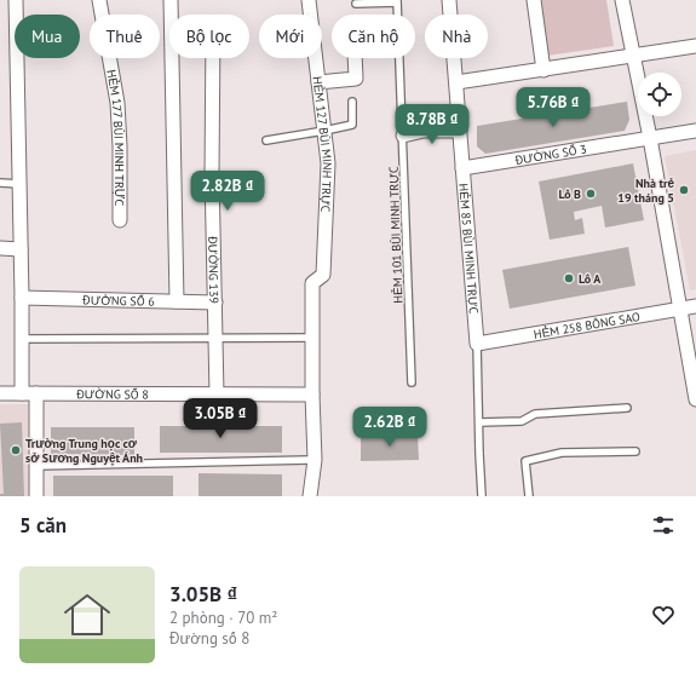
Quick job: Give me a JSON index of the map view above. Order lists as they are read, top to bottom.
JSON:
{
  "streets": {
    "street": [
      "HẺM 177 BÙI MINH TRỰC",
      "HẺM 127 BÙI MINH TRỰC",
      "ĐƯỜNG SỐ 3",
      "HẺM 85 BÙI MINH TRỰC",
      "ĐƯỜNG 139",
      "ĐƯỜNG SỐ 6",
      "HẺM 258 BÔNG SAO",
      "ĐƯỜNG SỐ 8"
    ],
    "lane": ["HẺM 101 BÙI MINH TRỰC"]
  },
  "crossings": [
    ["ĐƯỜNG SỐ 3", "HẺM 85 BÙI MINH TRỰC"],
    ["HẺM 85 BÙI MINH TRỰC", "HẺM 258 BÔNG SAO"],
    ["ĐƯỜNG 139", "ĐƯỜNG SỐ 6"],
    ["ĐƯỜNG 139", "ĐƯỜNG SỐ 8"]
  ],
  "places": [
    "Nhà trẻ 19 tháng 5",
    "Lô B",
    "Lô A",
    "Trường Trung học cơ sở Sương Nguyệt Ánh"
  ],
  "page": {
    "chip": [
      "Mua",
      "Thuê",
      "Bộ lọc",
      "Mới",
      "Căn hộ",
      "Nhà"
    ],
    "price": [
      "5.76B ₫",
      "8.78B ₫",
      "2.82B ₫",
      "3.05B ₫",
      "2.62B ₫"
    ],
    "heading": "5 căn",
    "list": [
      {
        "name": "3.05B ₫",
        "note": "2 phòng · 70 m² · Đường số 8"
      }
    ]
  }
}
